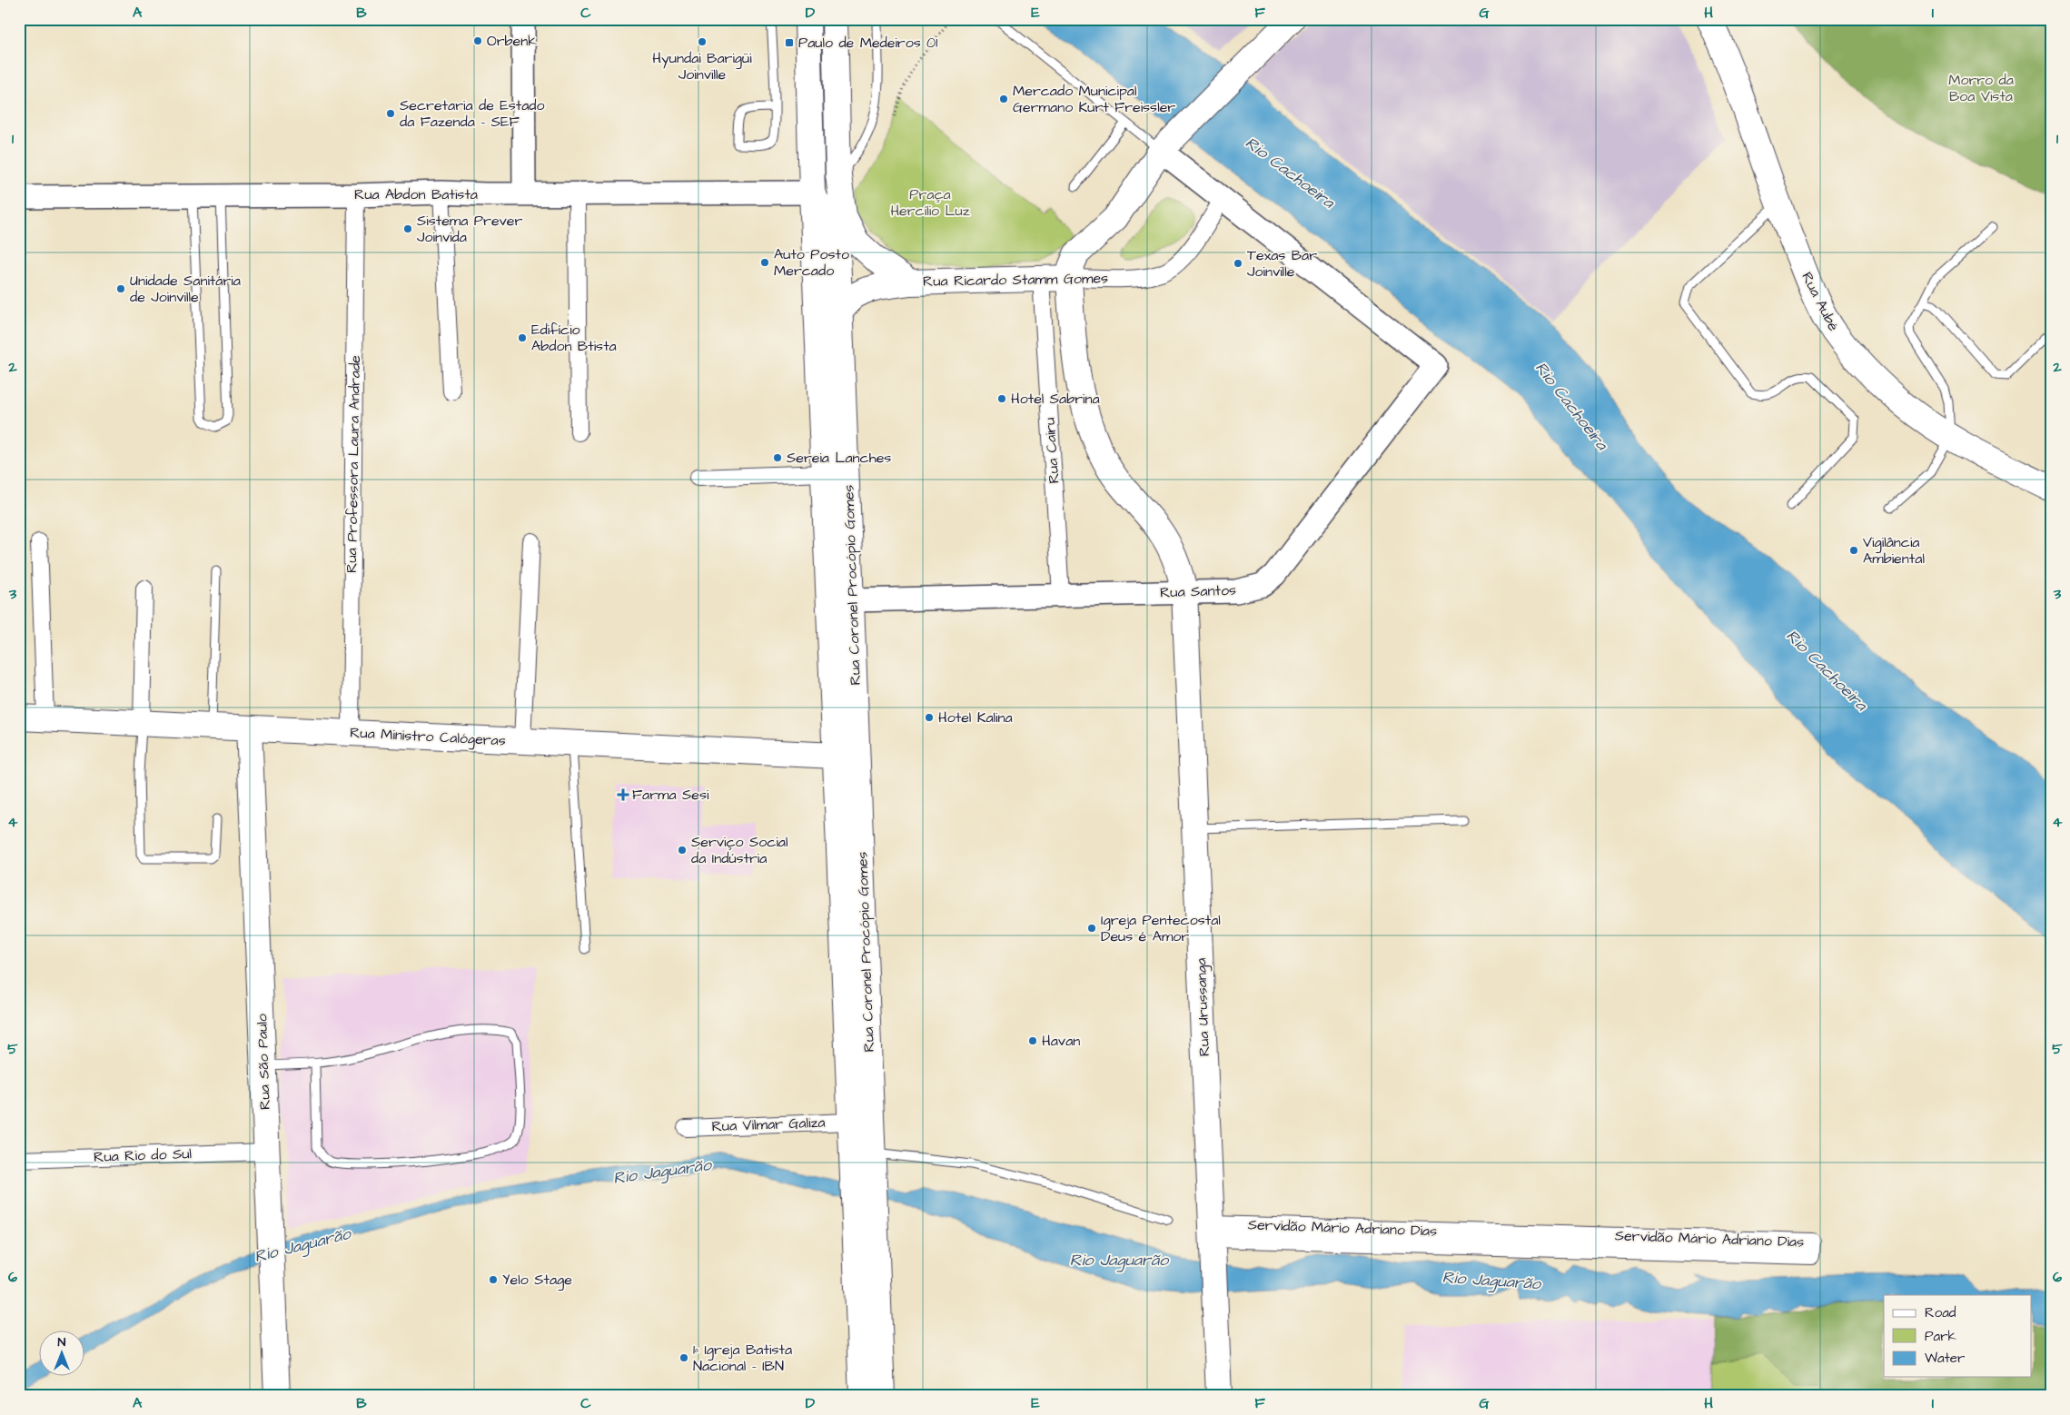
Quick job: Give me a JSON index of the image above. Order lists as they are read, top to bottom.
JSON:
{
  "streets": {
    "main road": [
      "Rua Ricardo Stamm Gomes",
      "Rua Aubé",
      "Rua Coronel Procópio Gomes",
      "Rua Ministro Calógeras",
      "Rua Urussanga",
      "Rua São Paulo"
    ],
    "street": [
      "Rua Abdon Batista",
      "Rua Cairu",
      "Rua Professora Laura Andrade",
      "Rua Santos",
      "Rua Vilmar Galiza",
      "Rua Rio do Sul",
      "Servidão Mário Adriano Dias"
    ]
  },
  "crossings": [
    ["Rua Abdon Batista", "Rua Professora Laura Andrade"],
    ["Rua Abdon Batista", "Rua Coronel Procópio Gomes"],
    ["Rua Ricardo Stamm Gomes", "Rua Cairu"],
    ["Rua Ricardo Stamm Gomes", "Rua Santos"],
    ["Rua Ricardo Stamm Gomes", "Rua Urussanga"],
    ["Rua Cairu", "Rua Santos"],
    ["Rua Professora Laura Andrade", "Rua Ministro Calógeras"],
    ["Rua Coronel Procópio Gomes", "Rua Santos"],
    ["Rua Coronel Procópio Gomes", "Rua Ministro Calógeras"],
    ["Rua Coronel Procópio Gomes", "Rua Vilmar Galiza"],
    ["Rua Santos", "Rua Urussanga"],
    ["Rua Ministro Calógeras", "Rua São Paulo"],
    ["Rua Urussanga", "Servidão Mário Adriano Dias"],
    ["Rua São Paulo", "Rua Rio do Sul"]
  ],
  "water": ["Rio Cachoeira", "Rio Jaguarão"],
  "parks": ["Morro da Boa Vista", "Praça Hercílio Luz"],
  "places": {
    "other": [
      "Orbenk",
      "Hyundai Barigüi Joinville",
      "Mercado Municipal Germano Kurt Freissler",
      "Secretaria de Estado da Fazenda - SEF",
      "Sistema Prever Joinvida",
      "Auto Posto Mercado",
      "Texas Bar Joinville",
      "Unidade Sanitária de Joinville",
      "Edifício Abdon Btista",
      "Hotel Sabrina",
      "Sereia Lanches",
      "Vigilância Ambiental",
      "Hotel Kalina",
      "Serviço Social da Indústria",
      "Igreja Pentecostal Deus é Amor",
      "Havan",
      "Yelo Stage",
      "1ª Igreja Batista Nacional - IBN"
    ],
    "transit": ["Paulo de Medeiros 01"],
    "health": ["Farma Sesi"]
  },
  "legend": ["Road", "Park", "Water"],
  "north": "top",
  "grid": {
    "columns": [
      "A",
      "B",
      "C",
      "D",
      "E",
      "F",
      "G",
      "H",
      "I"
    ],
    "rows": [
      "1",
      "2",
      "3",
      "4",
      "5",
      "6"
    ]
  }
}
